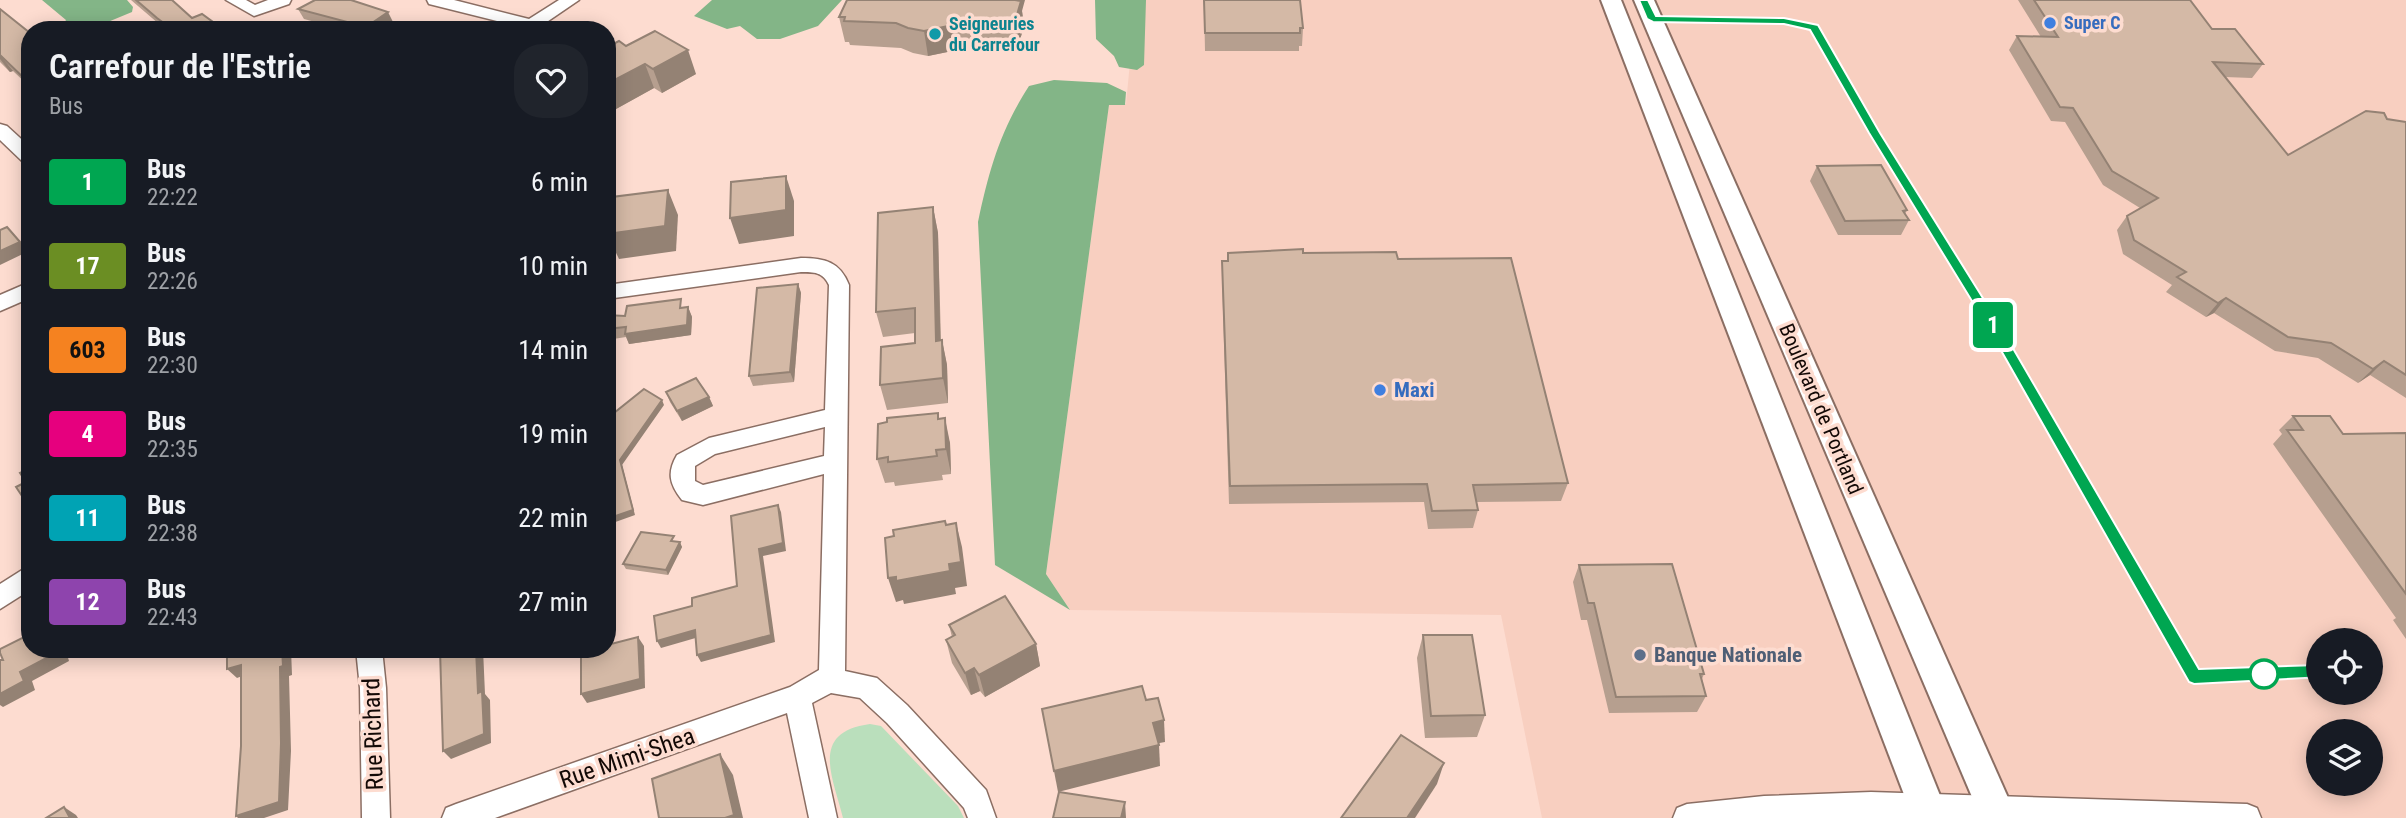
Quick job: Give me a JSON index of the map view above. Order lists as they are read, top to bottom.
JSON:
{
  "streets": {
    "main road": ["Boulevard de Portland"],
    "street": ["Rue Richard", "Rue Mimi-Shea"]
  },
  "places": [
    "Super C",
    "Seigneuries du Carrefour",
    "Maxi",
    "Banque Nationale"
  ],
  "lines": ["bus line 1"],
  "page": {
    "on_map": "1",
    "heading": ["Carrefour de l'Estrie", "Bus"],
    "list": [
      {
        "mark": "1",
        "name": "Bus",
        "note": "22:22",
        "value": "6 min"
      },
      {
        "mark": "17",
        "name": "Bus",
        "note": "22:26",
        "value": "10 min"
      },
      {
        "mark": "603",
        "name": "Bus",
        "note": "22:30",
        "value": "14 min"
      },
      {
        "mark": "4",
        "name": "Bus",
        "note": "22:35",
        "value": "19 min"
      },
      {
        "mark": "11",
        "name": "Bus",
        "note": "22:38",
        "value": "22 min"
      },
      {
        "mark": "12",
        "name": "Bus",
        "note": "22:43",
        "value": "27 min"
      }
    ]
  }
}
